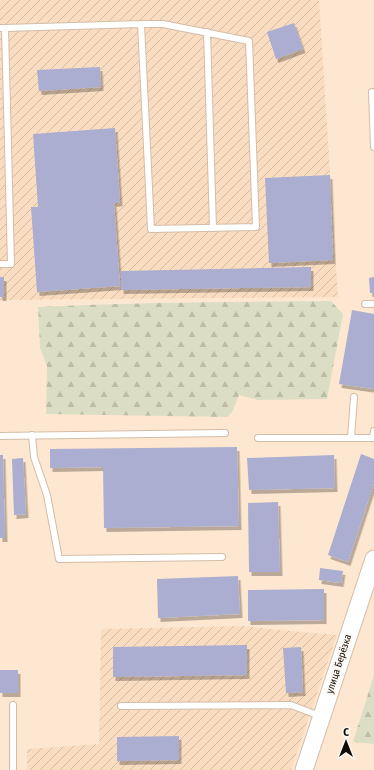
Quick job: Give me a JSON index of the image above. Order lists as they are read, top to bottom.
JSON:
{
  "streets": {
    "main road": ["улица Берёзка"]
  },
  "north": "top"
}
